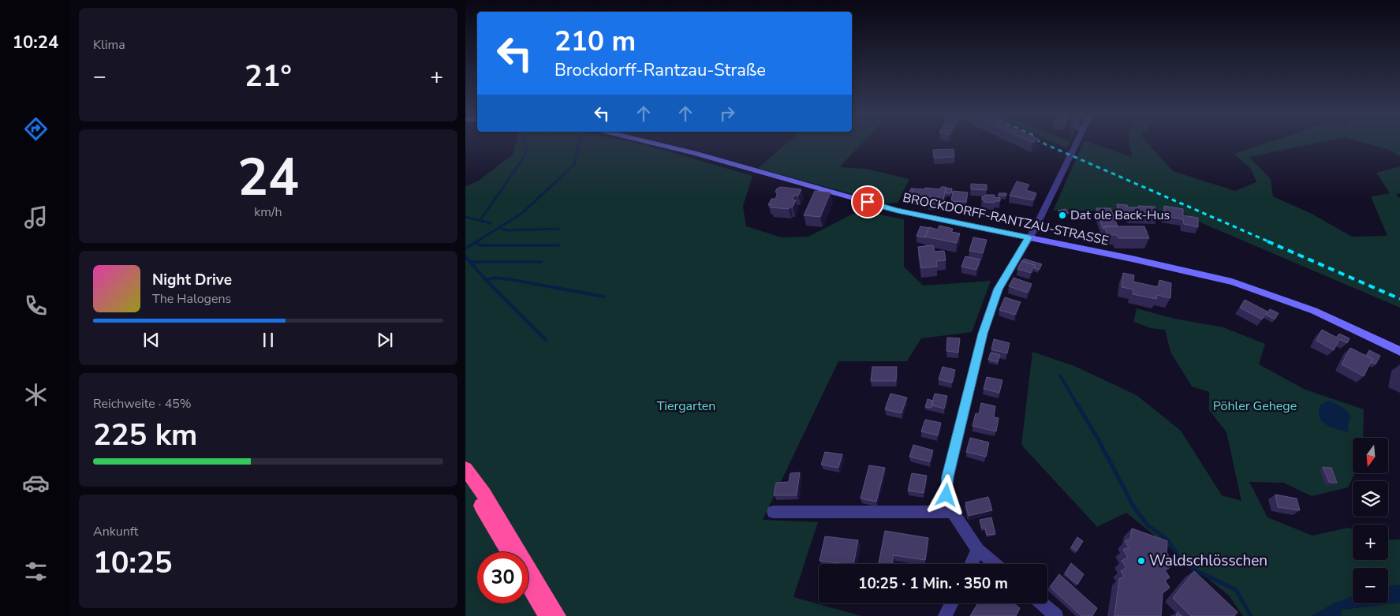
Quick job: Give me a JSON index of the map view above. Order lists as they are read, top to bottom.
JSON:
{
  "streets": {
    "street": ["BROCKDORFF-RANTZAU-STRASSE"]
  },
  "parks": ["Tiergarten", "Pöhler Gehege"],
  "places": ["Dat ole Back-Hus", "Waldschlösschen"],
  "north": "bottom",
  "page": {
    "tabs": "10:24",
    "tile": [
      "Klima",
      ["24", "km/h"],
      ["Reichweite · 45%", "225 km"],
      ["Ankunft", "10:25"]
    ],
    "turn": ["210 m", "Brockdorff-Rantzau-Straße"],
    "heat": ["−", "21°", "+"],
    "song": ["Night Drive", "The Halogens"],
    "map_buttons": ["+", "−"],
    "limit": "30",
    "trip": "10:25 · 1 Min. · 350 m"
  }
}
